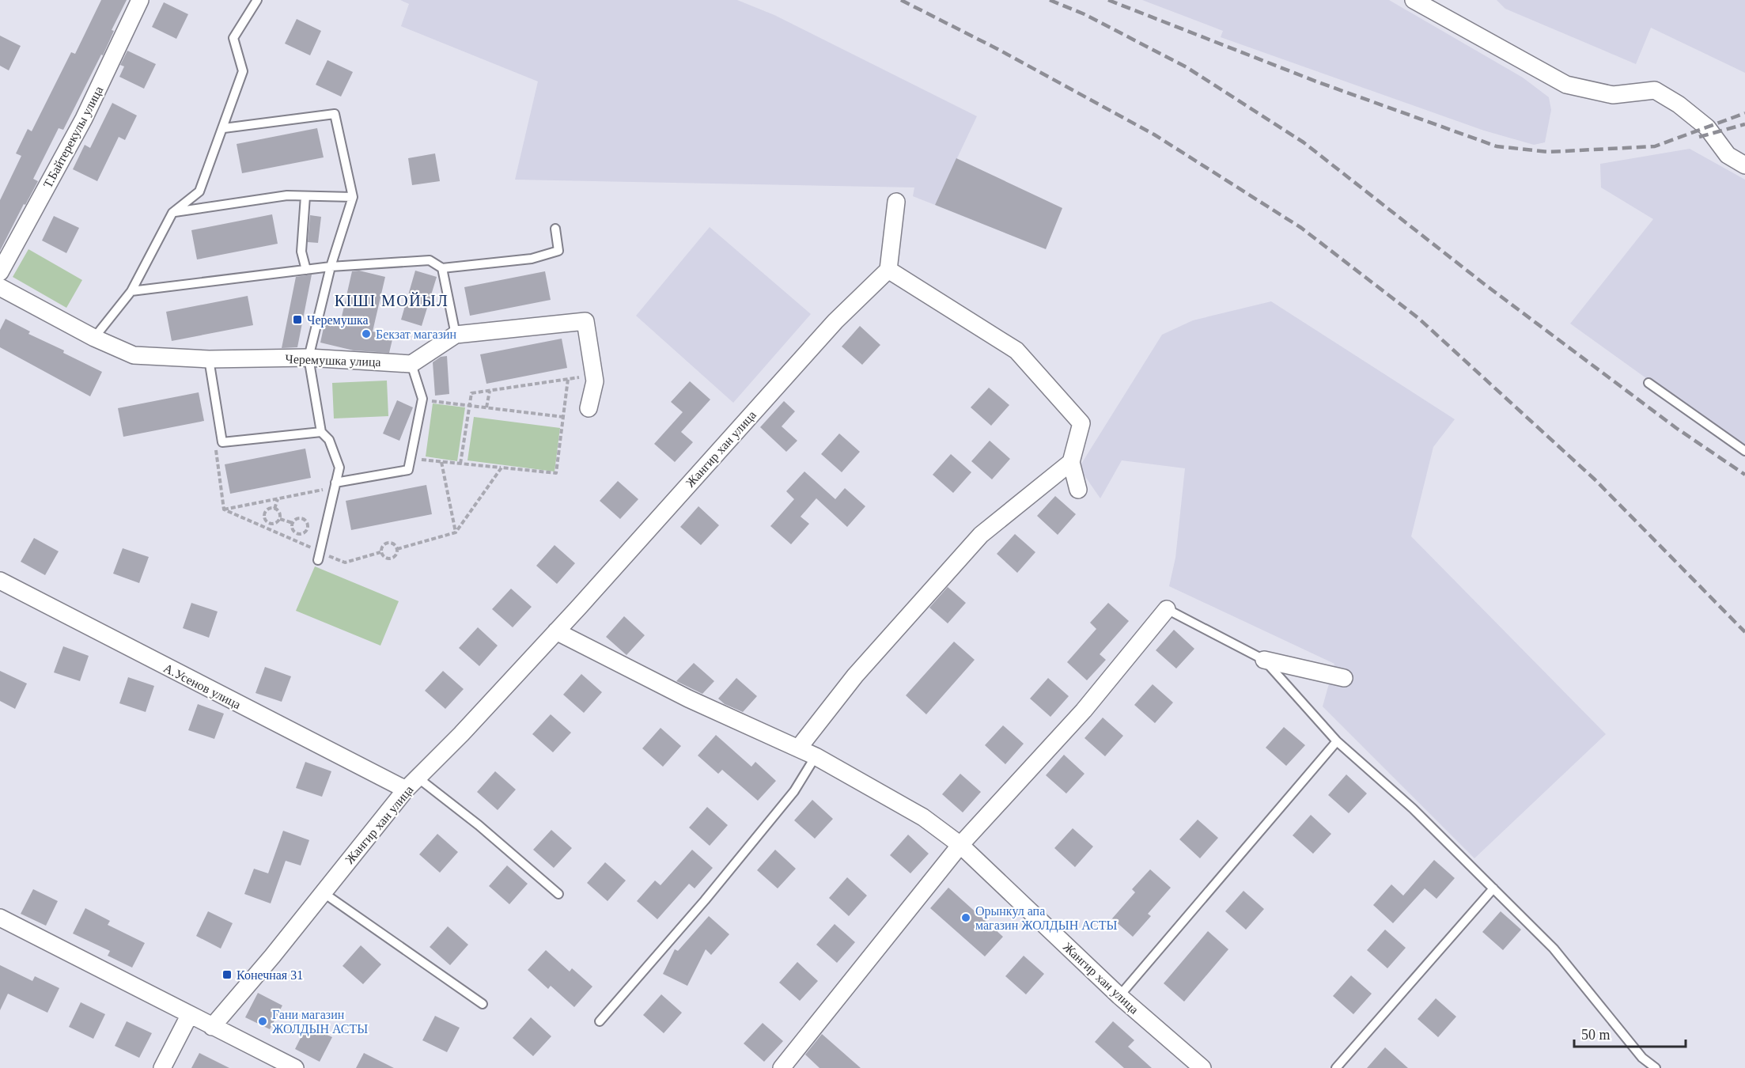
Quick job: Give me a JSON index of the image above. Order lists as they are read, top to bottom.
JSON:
{
  "streets": {
    "street": [
      "Т.Байтерекулы улица",
      "Черемушка улица",
      "Жангир хан улица",
      "А.Усенов улица"
    ]
  },
  "crossings": [
    ["Жангир хан улица", "А.Усенов улица"]
  ],
  "districts": ["КІШІ МОЙЫЛ"],
  "places": {
    "transit": ["Черемушка", "Конечная 31"],
    "other": ["Бекзат магазин", "Орынкул апа магазин ЖОЛДЫН АСТЫ", "Гани магазин ЖОЛДЫН АСТЫ"]
  },
  "scale_bar": "50 m"
}
